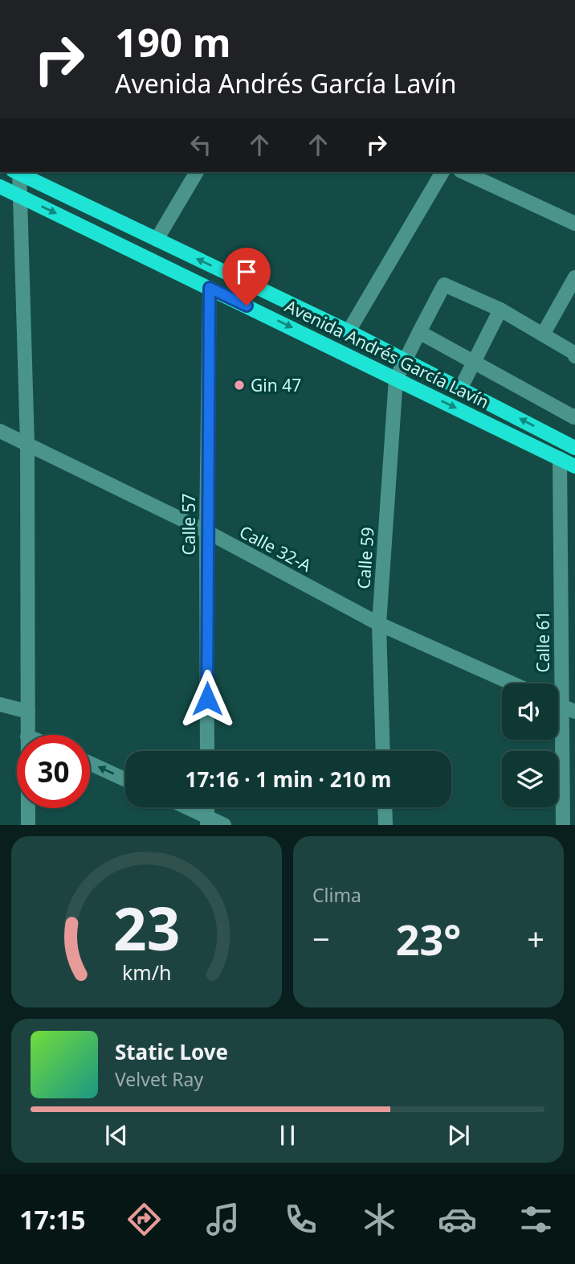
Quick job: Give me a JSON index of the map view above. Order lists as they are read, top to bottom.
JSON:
{
  "streets": {
    "main road": ["Avenida Andrés García Lavín"],
    "street": [
      "Calle 57",
      "Calle 32-A",
      "Calle 59",
      "Calle 61"
    ]
  },
  "crossings": [
    ["Avenida Andrés García Lavín", "Calle 57"],
    ["Avenida Andrés García Lavín", "Calle 59"],
    ["Avenida Andrés García Lavín", "Calle 61"],
    ["Calle 57", "Calle 32-A"],
    ["Calle 32-A", "Calle 59"]
  ],
  "places": ["Gin 47"],
  "page": {
    "turn": ["190 m", "Avenida Andrés García Lavín"],
    "limit": "30",
    "trip": "17:16 · 1 min · 210 m",
    "tile": "Clima",
    "heat": ["−", "23°", "+"],
    "song": ["Static Love", "Velvet Ray"],
    "tabs": "17:15",
    "gauge": ["23", "km/h"]
  }
}
